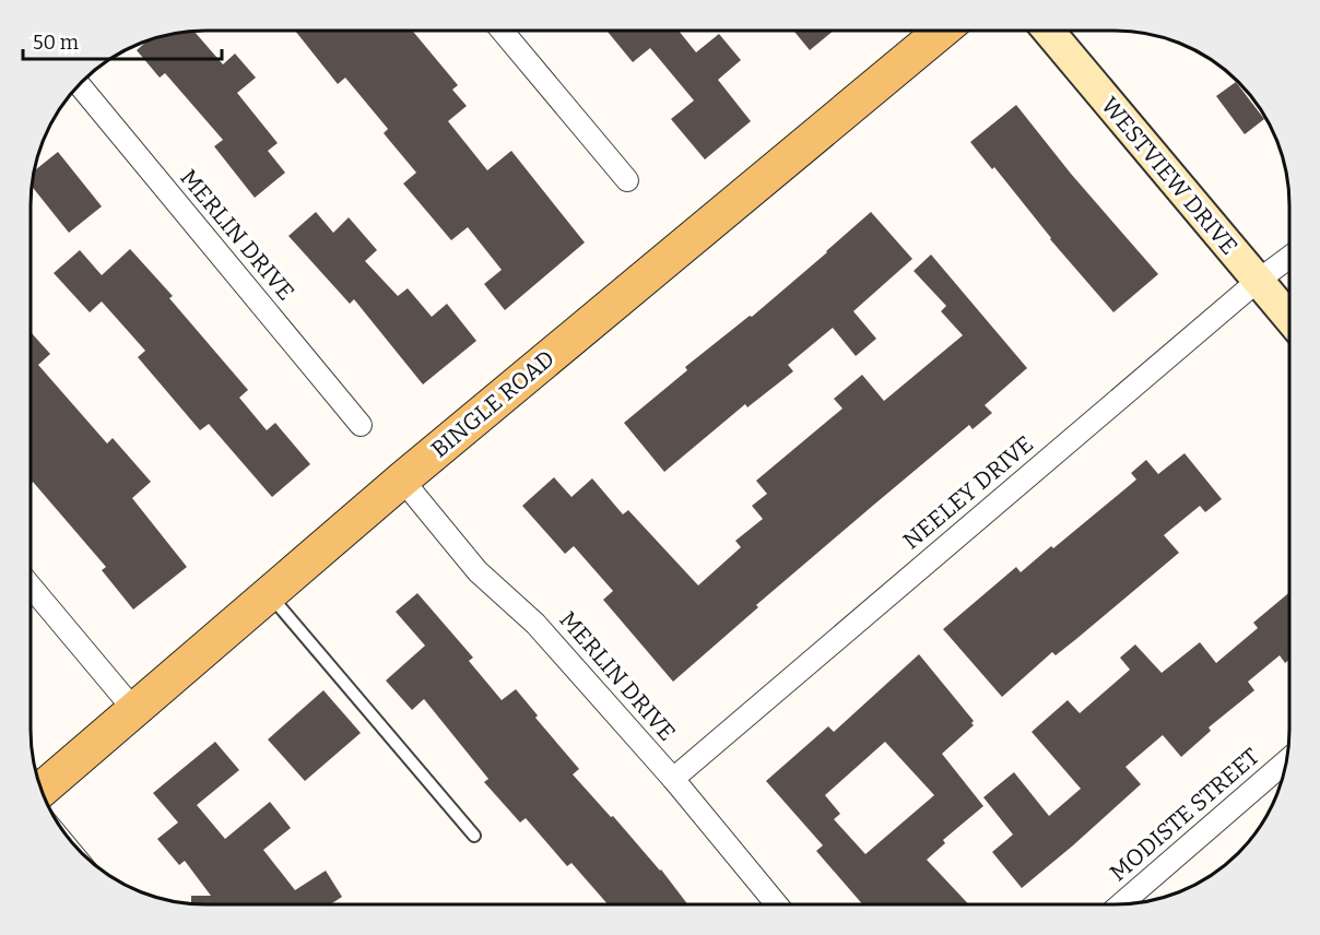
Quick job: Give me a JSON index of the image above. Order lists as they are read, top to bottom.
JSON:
{
  "streets": {
    "main road": ["WESTVIEW DRIVE", "BINGLE ROAD"],
    "street": ["MERLIN DRIVE", "NEELEY DRIVE", "MODISTE STREET"]
  },
  "crossings": [
    ["WESTVIEW DRIVE", "NEELEY DRIVE"],
    ["MERLIN DRIVE", "BINGLE ROAD"],
    ["MERLIN DRIVE", "NEELEY DRIVE"]
  ],
  "scale_bar": "50 m"
}
